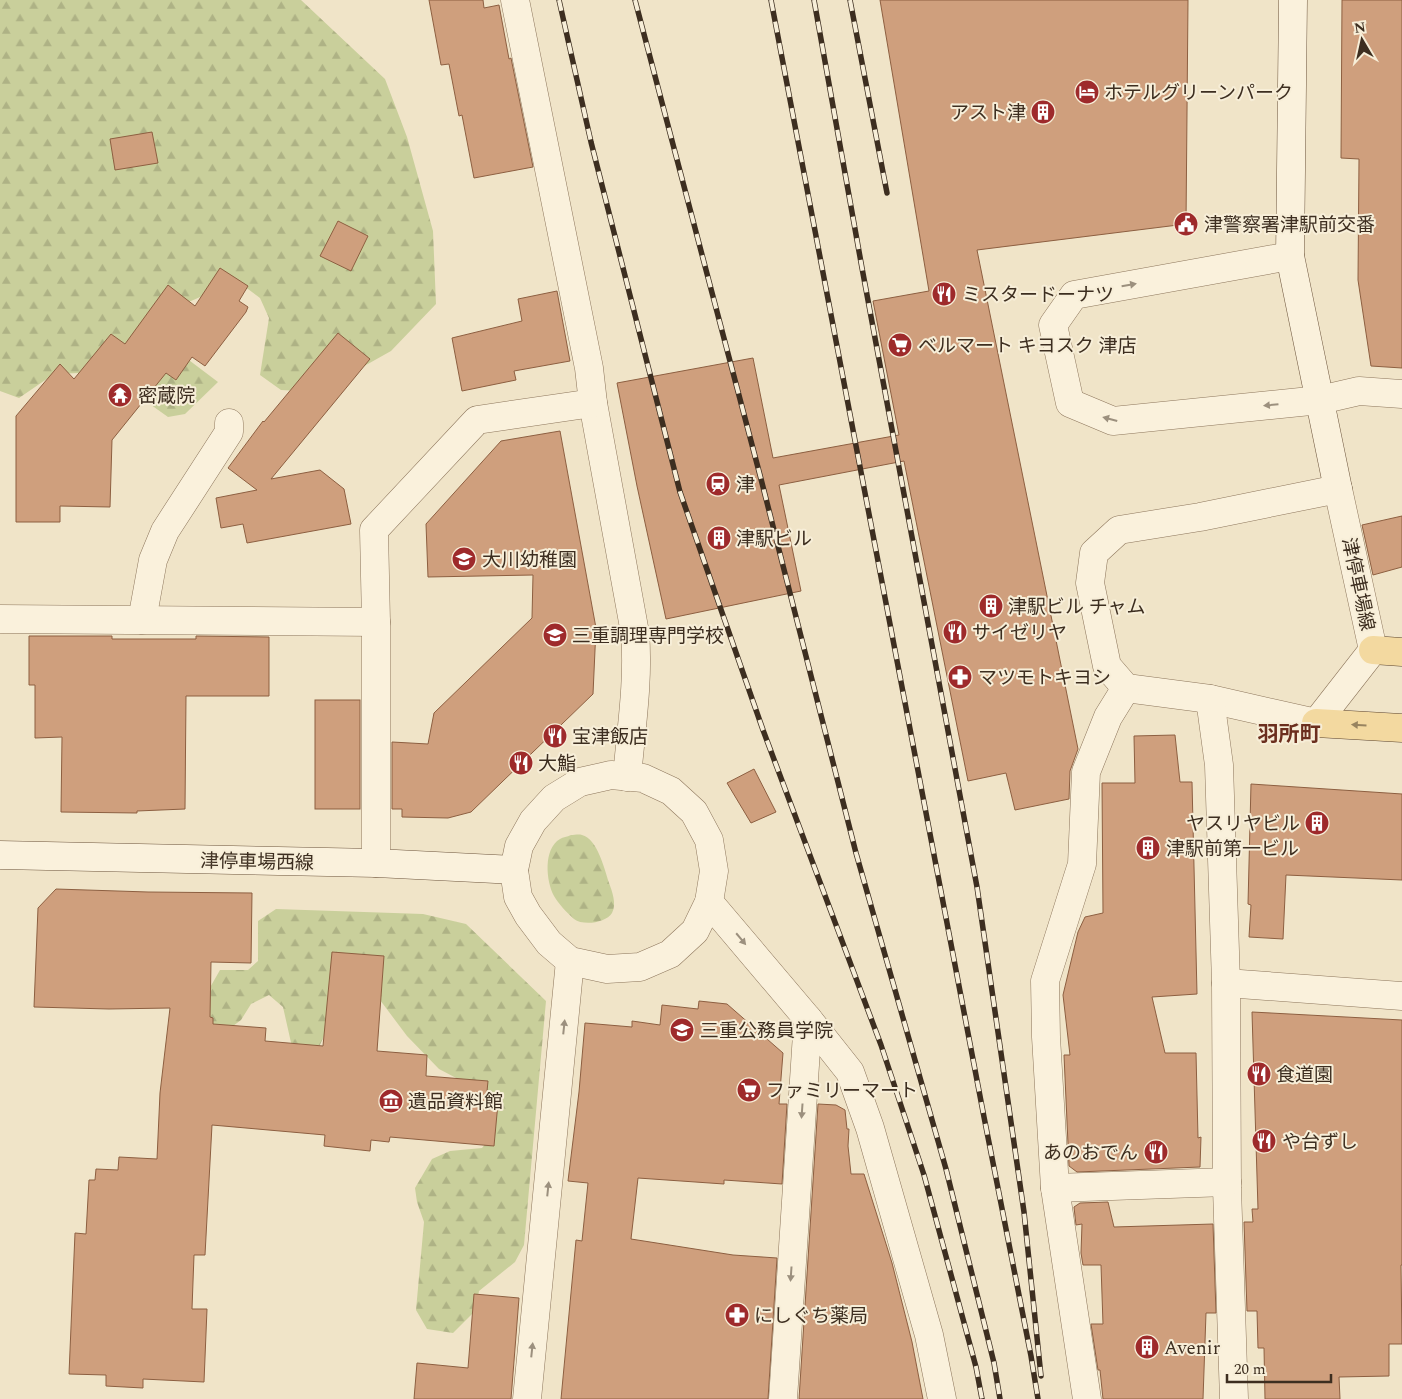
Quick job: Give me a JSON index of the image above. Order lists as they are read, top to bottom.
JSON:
{
  "streets": {
    "main road": ["津停車場線"],
    "street": ["津停車場西線"]
  },
  "districts": ["羽所町"],
  "places": {
    "hotel": ["ホテルグリーンパーク"],
    "building": [
      "アスト津",
      "津駅ビル",
      "津駅ビル チャム",
      "ヤスリヤビル",
      "津駅前第一ビル",
      "Avenir"
    ],
    "public building": ["津警察署津駅前交番"],
    "restaurant": [
      "ミスタードーナツ",
      "サイゼリヤ",
      "宝津飯店",
      "大鮨",
      "食道園",
      "や台ずし",
      "あのおでん"
    ],
    "supermarket": ["ベルマート キヨスク 津店", "ファミリーマート"],
    "temple": ["密蔵院"],
    "station": ["津"],
    "school or university": ["大川幼稚園", "三重調理専門学校", "三重公務員学院"],
    "pharmacy": ["マツモトキヨシ", "にしぐち薬局"],
    "museum": ["遺品資料館"]
  },
  "scale_bar": "20 m",
  "north": "top"
}
